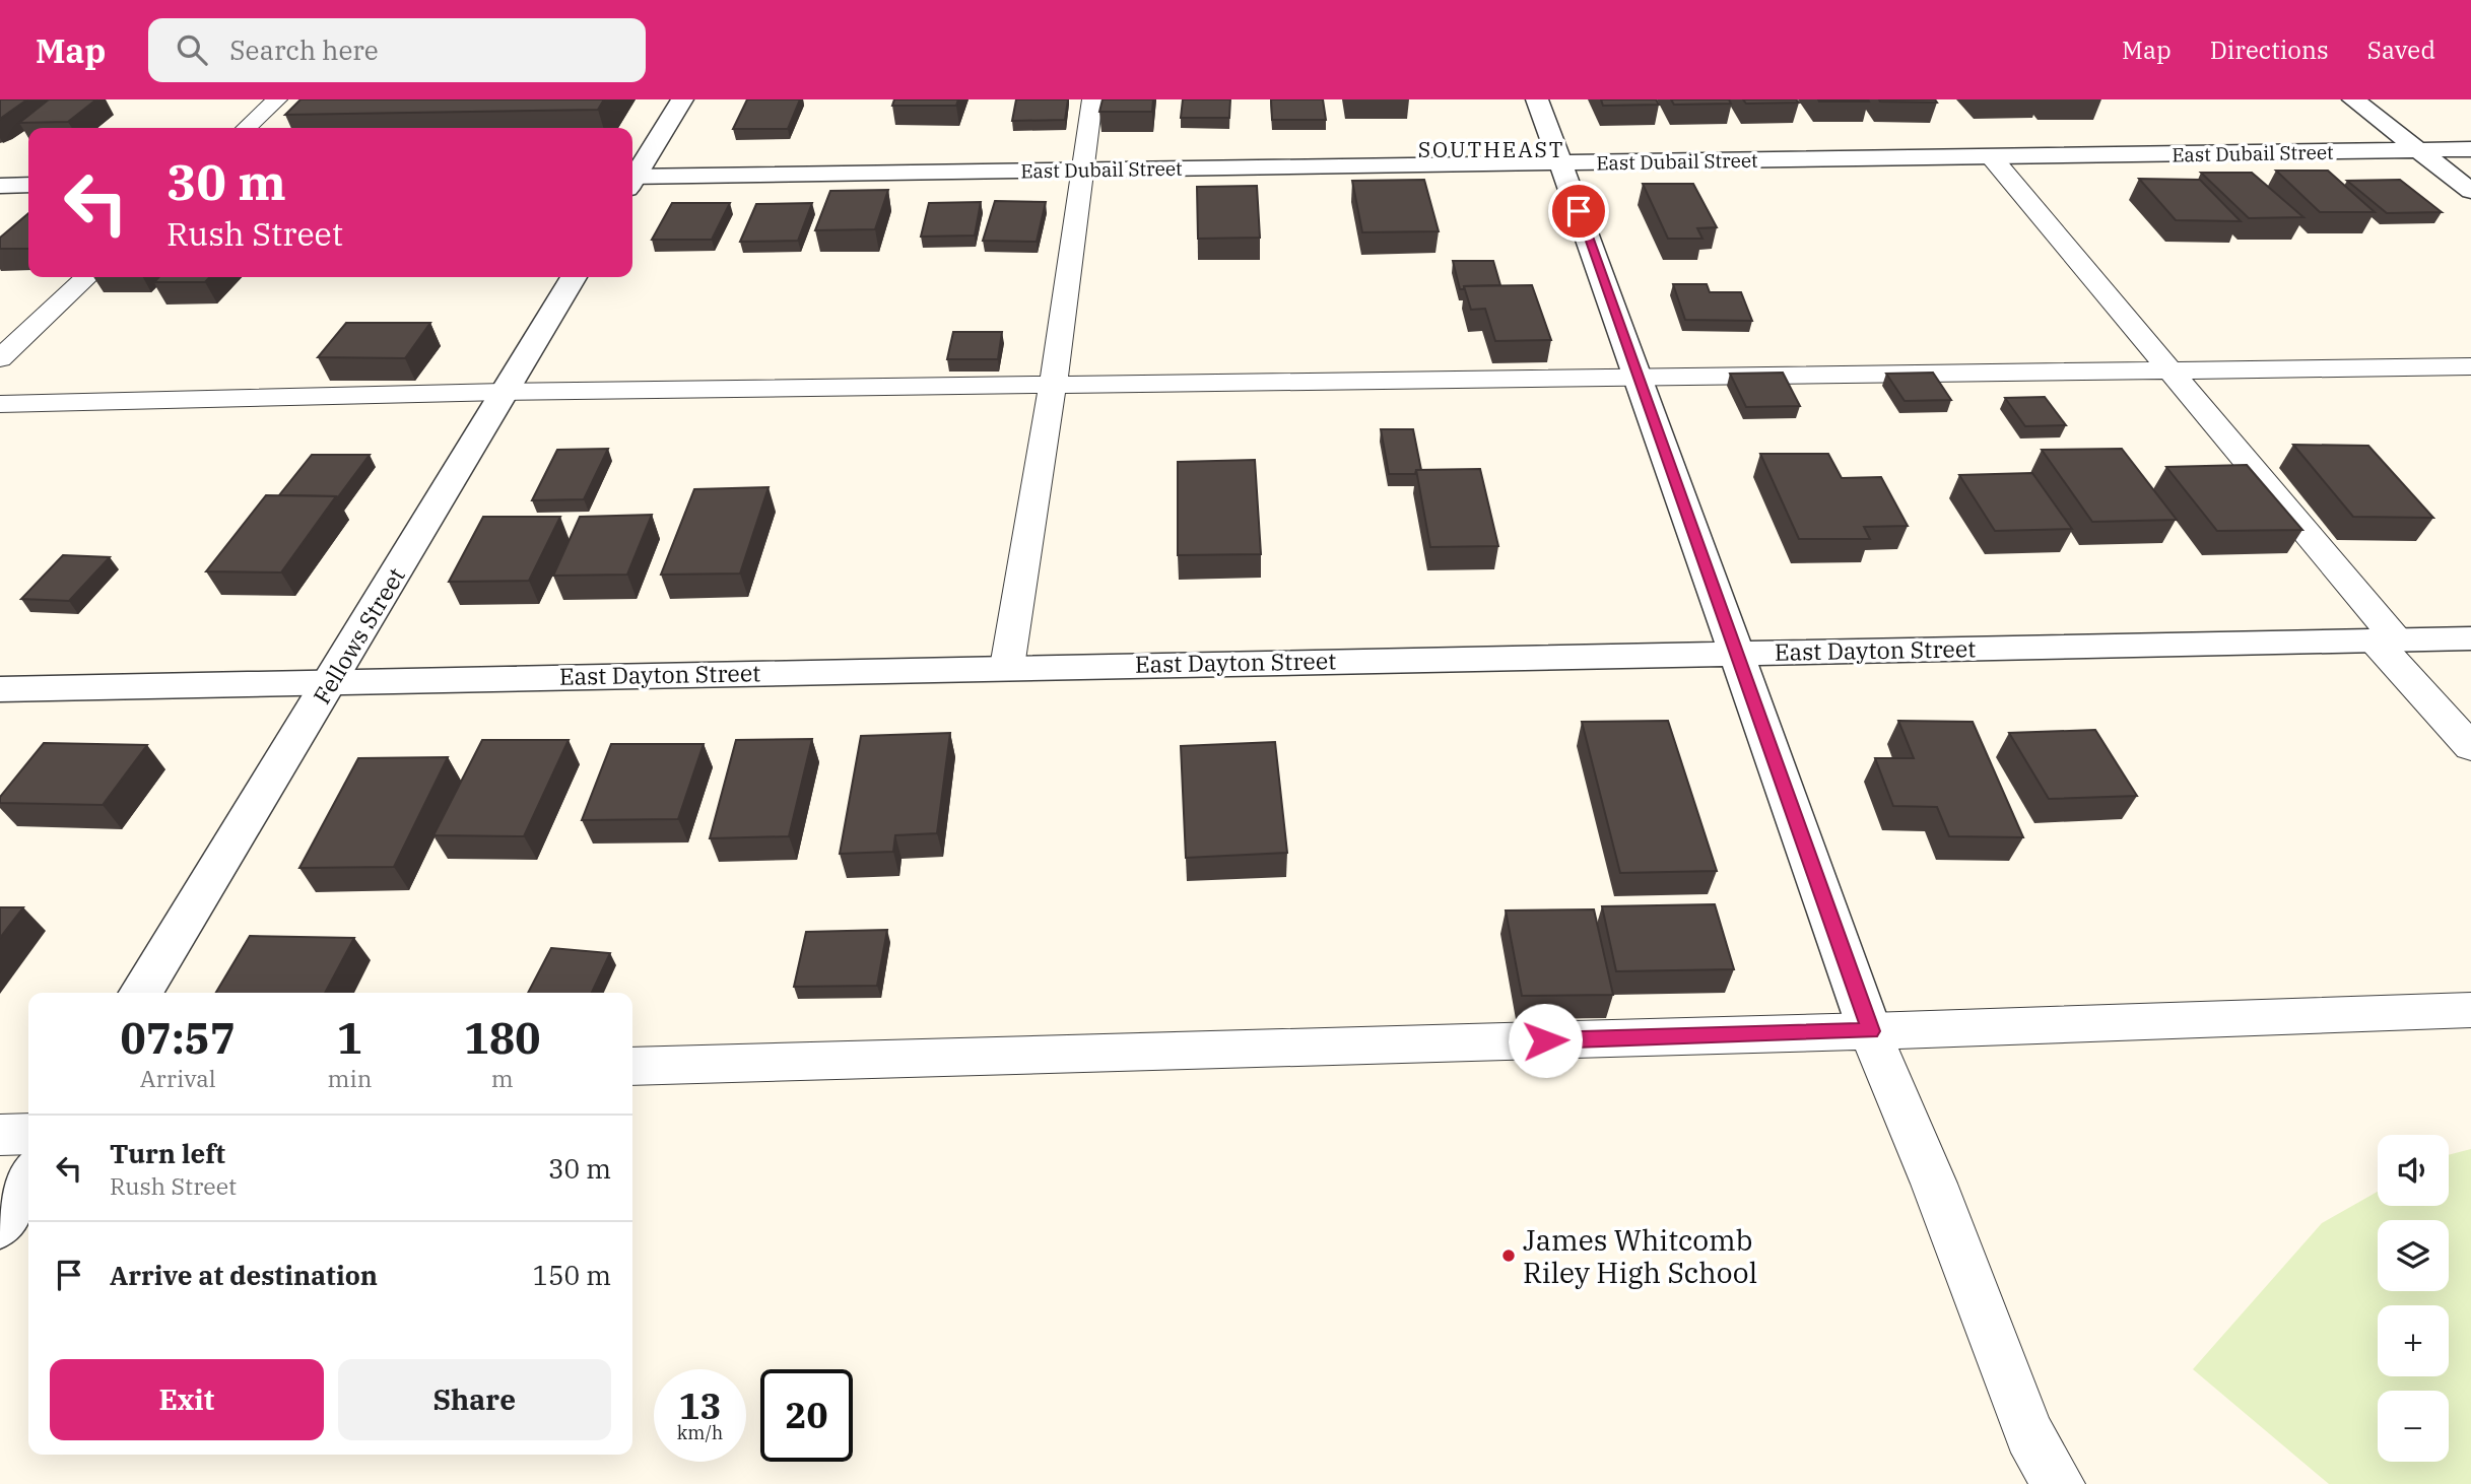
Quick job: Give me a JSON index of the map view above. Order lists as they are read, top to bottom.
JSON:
{
  "streets": {
    "street": ["East Dubail Street", "Fellows Street", "East Dayton Street"]
  },
  "crossings": [
    ["Fellows Street", "East Dayton Street"]
  ],
  "districts": ["SOUTHEAST"],
  "places": ["James Whitcomb Riley High School"],
  "page": {
    "header": "Map",
    "search": "Search here",
    "nav": ["Map", "Directions", "Saved"],
    "turn": ["30 m", "Rush Street"],
    "eta": [
      "07:57",
      "Arrival",
      "1",
      "min",
      "180",
      "m"
    ],
    "list": [
      {
        "name": "Turn left",
        "note": "Rush Street",
        "value": "30 m"
      },
      {
        "name": "Arrive at destination",
        "value": "150 m"
      }
    ],
    "map_buttons": ["+", "−"],
    "buttons": ["Exit", "Share"],
    "speed": "13 km/h",
    "limit": "20"
  }
}
